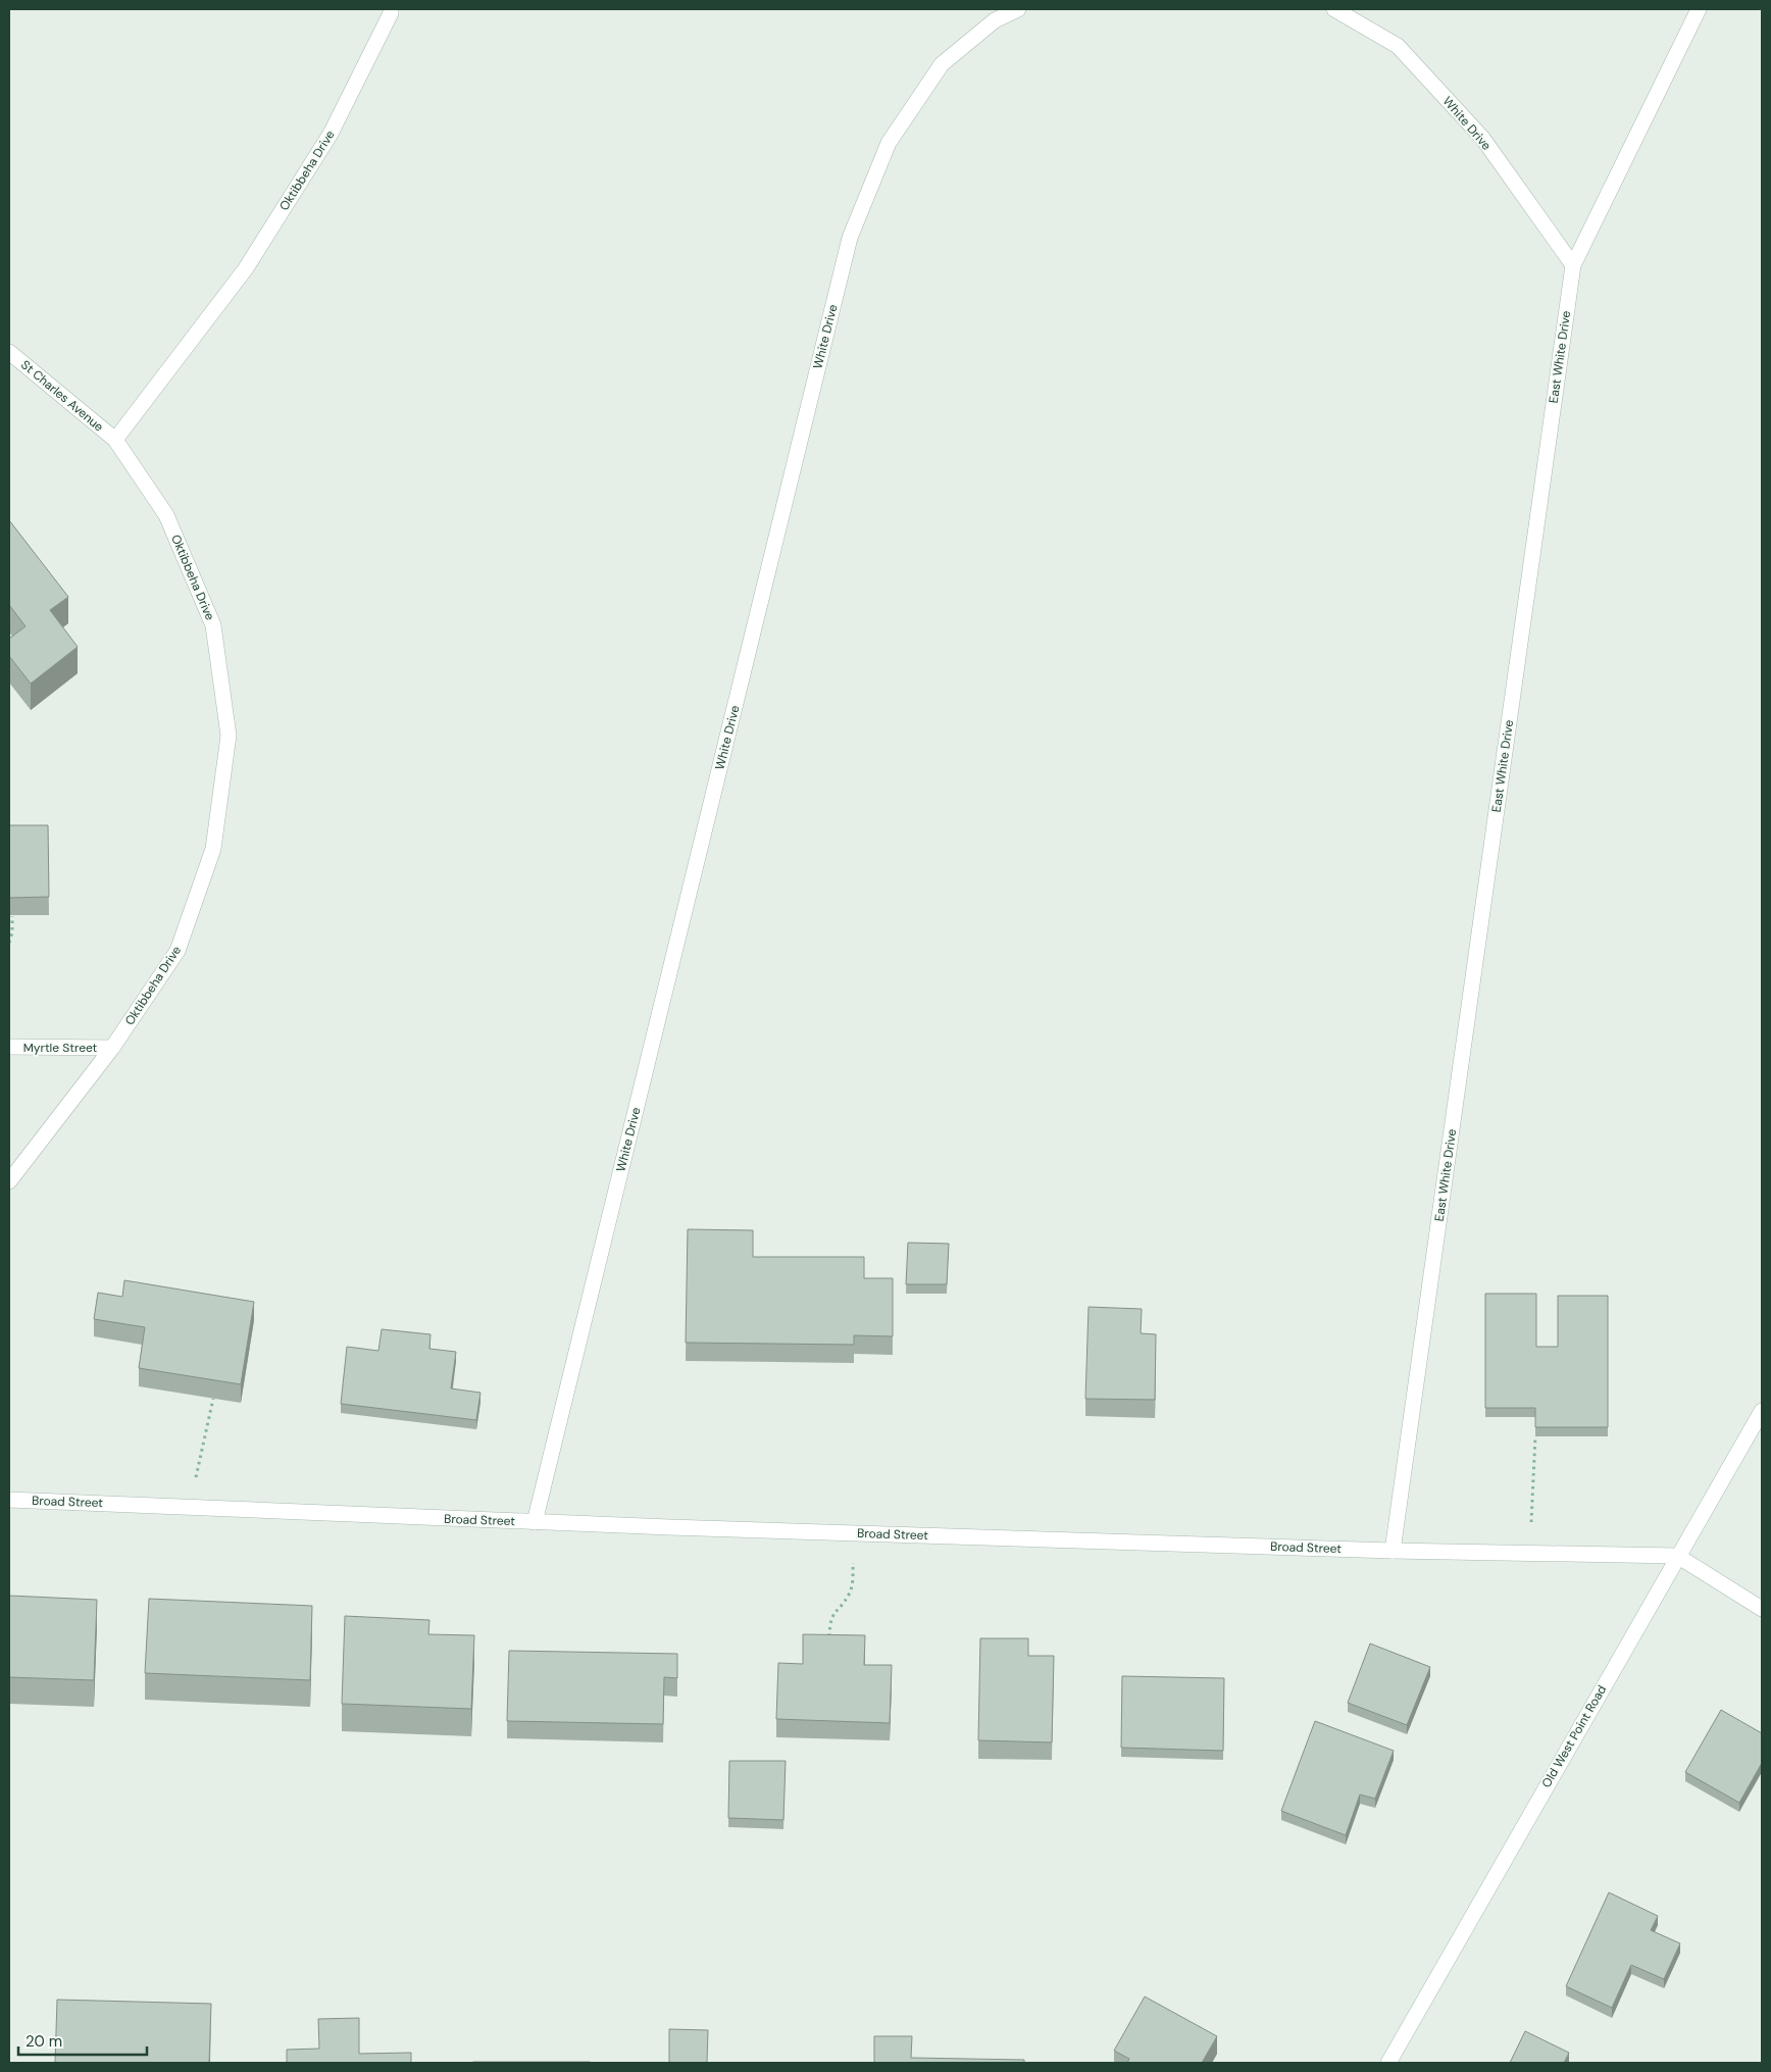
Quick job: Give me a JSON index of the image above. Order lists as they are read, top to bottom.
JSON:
{
  "streets": {
    "street": [
      "White Drive",
      "Oktibbeha Drive",
      "East White Drive",
      "St Charles Avenue",
      "Myrtle Street",
      "Broad Street",
      "Old West Point Road"
    ]
  },
  "crossings": [
    ["White Drive", "East White Drive"],
    ["White Drive", "Broad Street"],
    ["Oktibbeha Drive", "St Charles Avenue"],
    ["Oktibbeha Drive", "Myrtle Street"],
    ["East White Drive", "Broad Street"],
    ["Broad Street", "Old West Point Road"]
  ],
  "scale_bar": "20 m"
}
